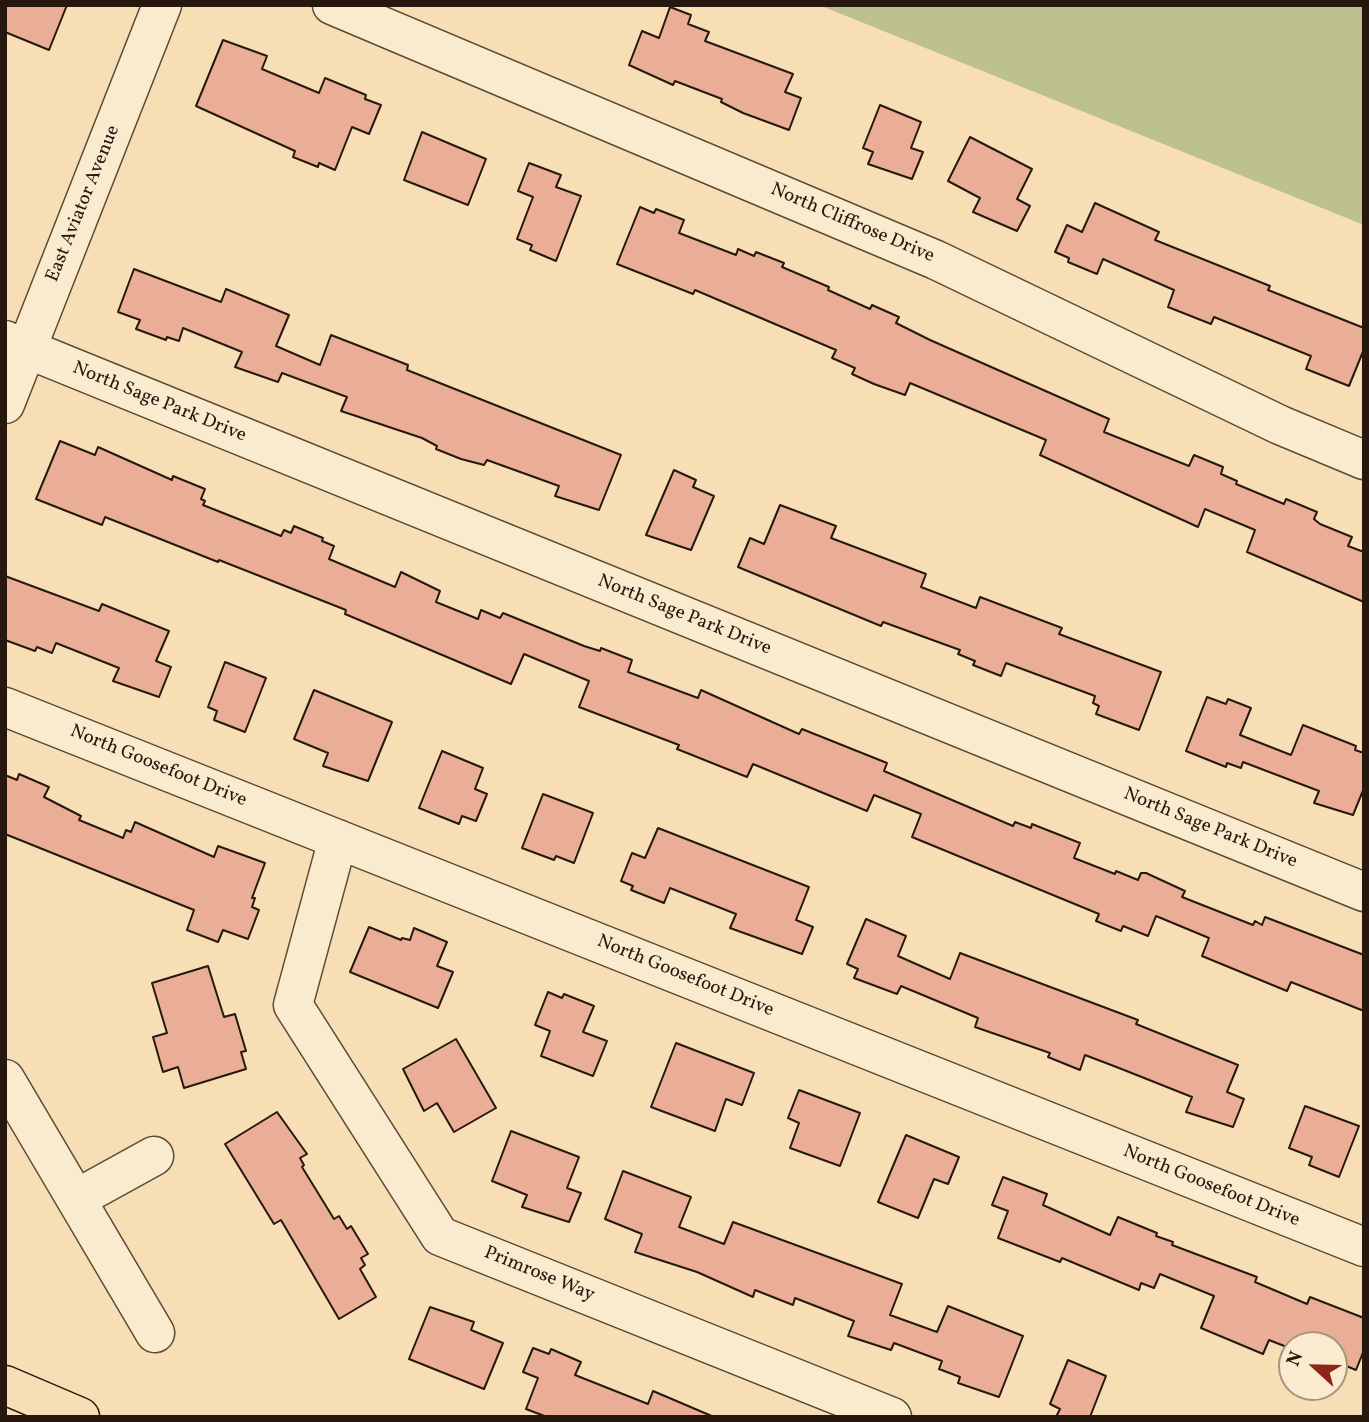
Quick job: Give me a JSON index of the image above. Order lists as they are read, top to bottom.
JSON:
{
  "streets": {
    "street": [
      "East Aviator Avenue",
      "North Cliffrose Drive",
      "North Sage Park Drive",
      "North Goosefoot Drive",
      "Primrose Way"
    ]
  },
  "crossings": [
    ["East Aviator Avenue", "North Sage Park Drive"],
    ["North Goosefoot Drive", "Primrose Way"]
  ],
  "north": "left"
}
